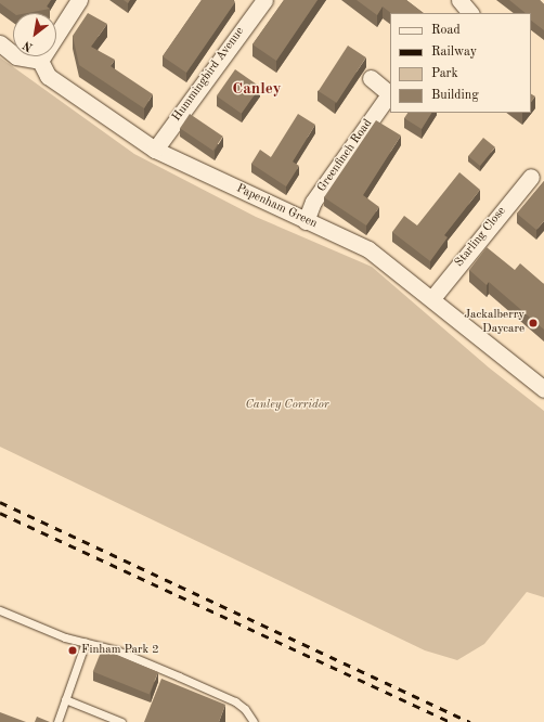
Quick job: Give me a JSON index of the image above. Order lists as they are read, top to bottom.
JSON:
{
  "streets": {
    "street": [
      "Hummingbird Avenue",
      "Greenfinch Road",
      "Papenham Green",
      "Starling Close"
    ]
  },
  "crossings": [
    ["Hummingbird Avenue", "Papenham Green"],
    ["Greenfinch Road", "Papenham Green"],
    ["Papenham Green", "Starling Close"]
  ],
  "districts": ["Canley"],
  "parks": ["Canley Corridor"],
  "places": ["Jackalberry Daycare", "Finham Park 2"],
  "legend": [
    "Road",
    "Railway",
    "Park",
    "Building"
  ],
  "north": "bottom left"
}
